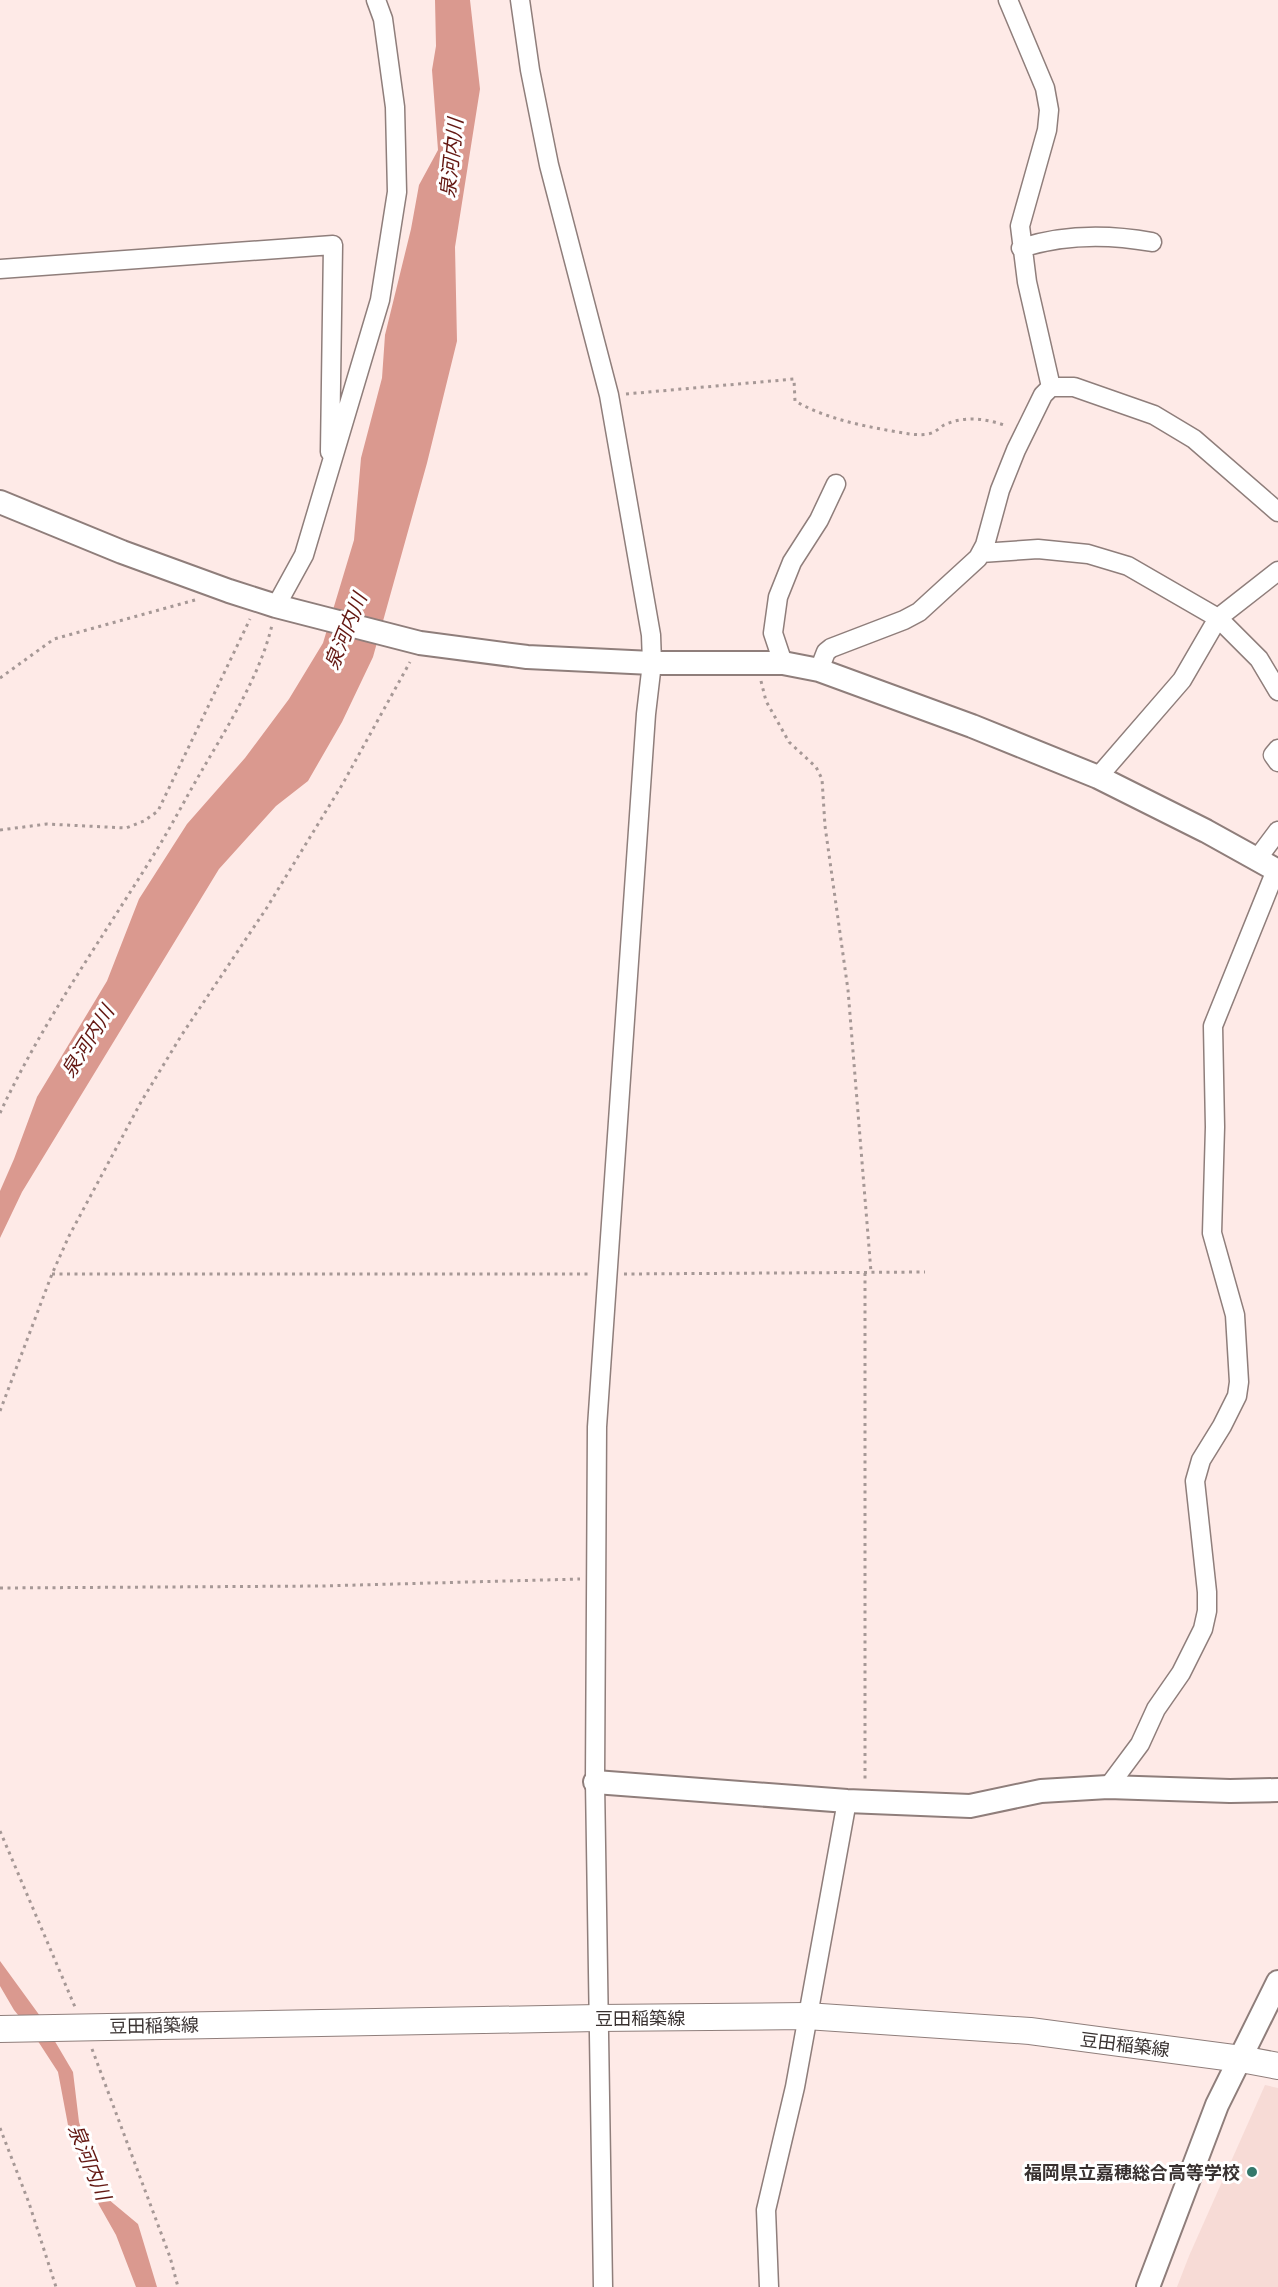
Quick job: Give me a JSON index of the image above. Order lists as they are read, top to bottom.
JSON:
{
  "streets": {
    "main road": ["豆田稲築線"]
  },
  "water": ["泉河内川"],
  "places": ["福岡県立嘉穂総合高等学校"]
}
